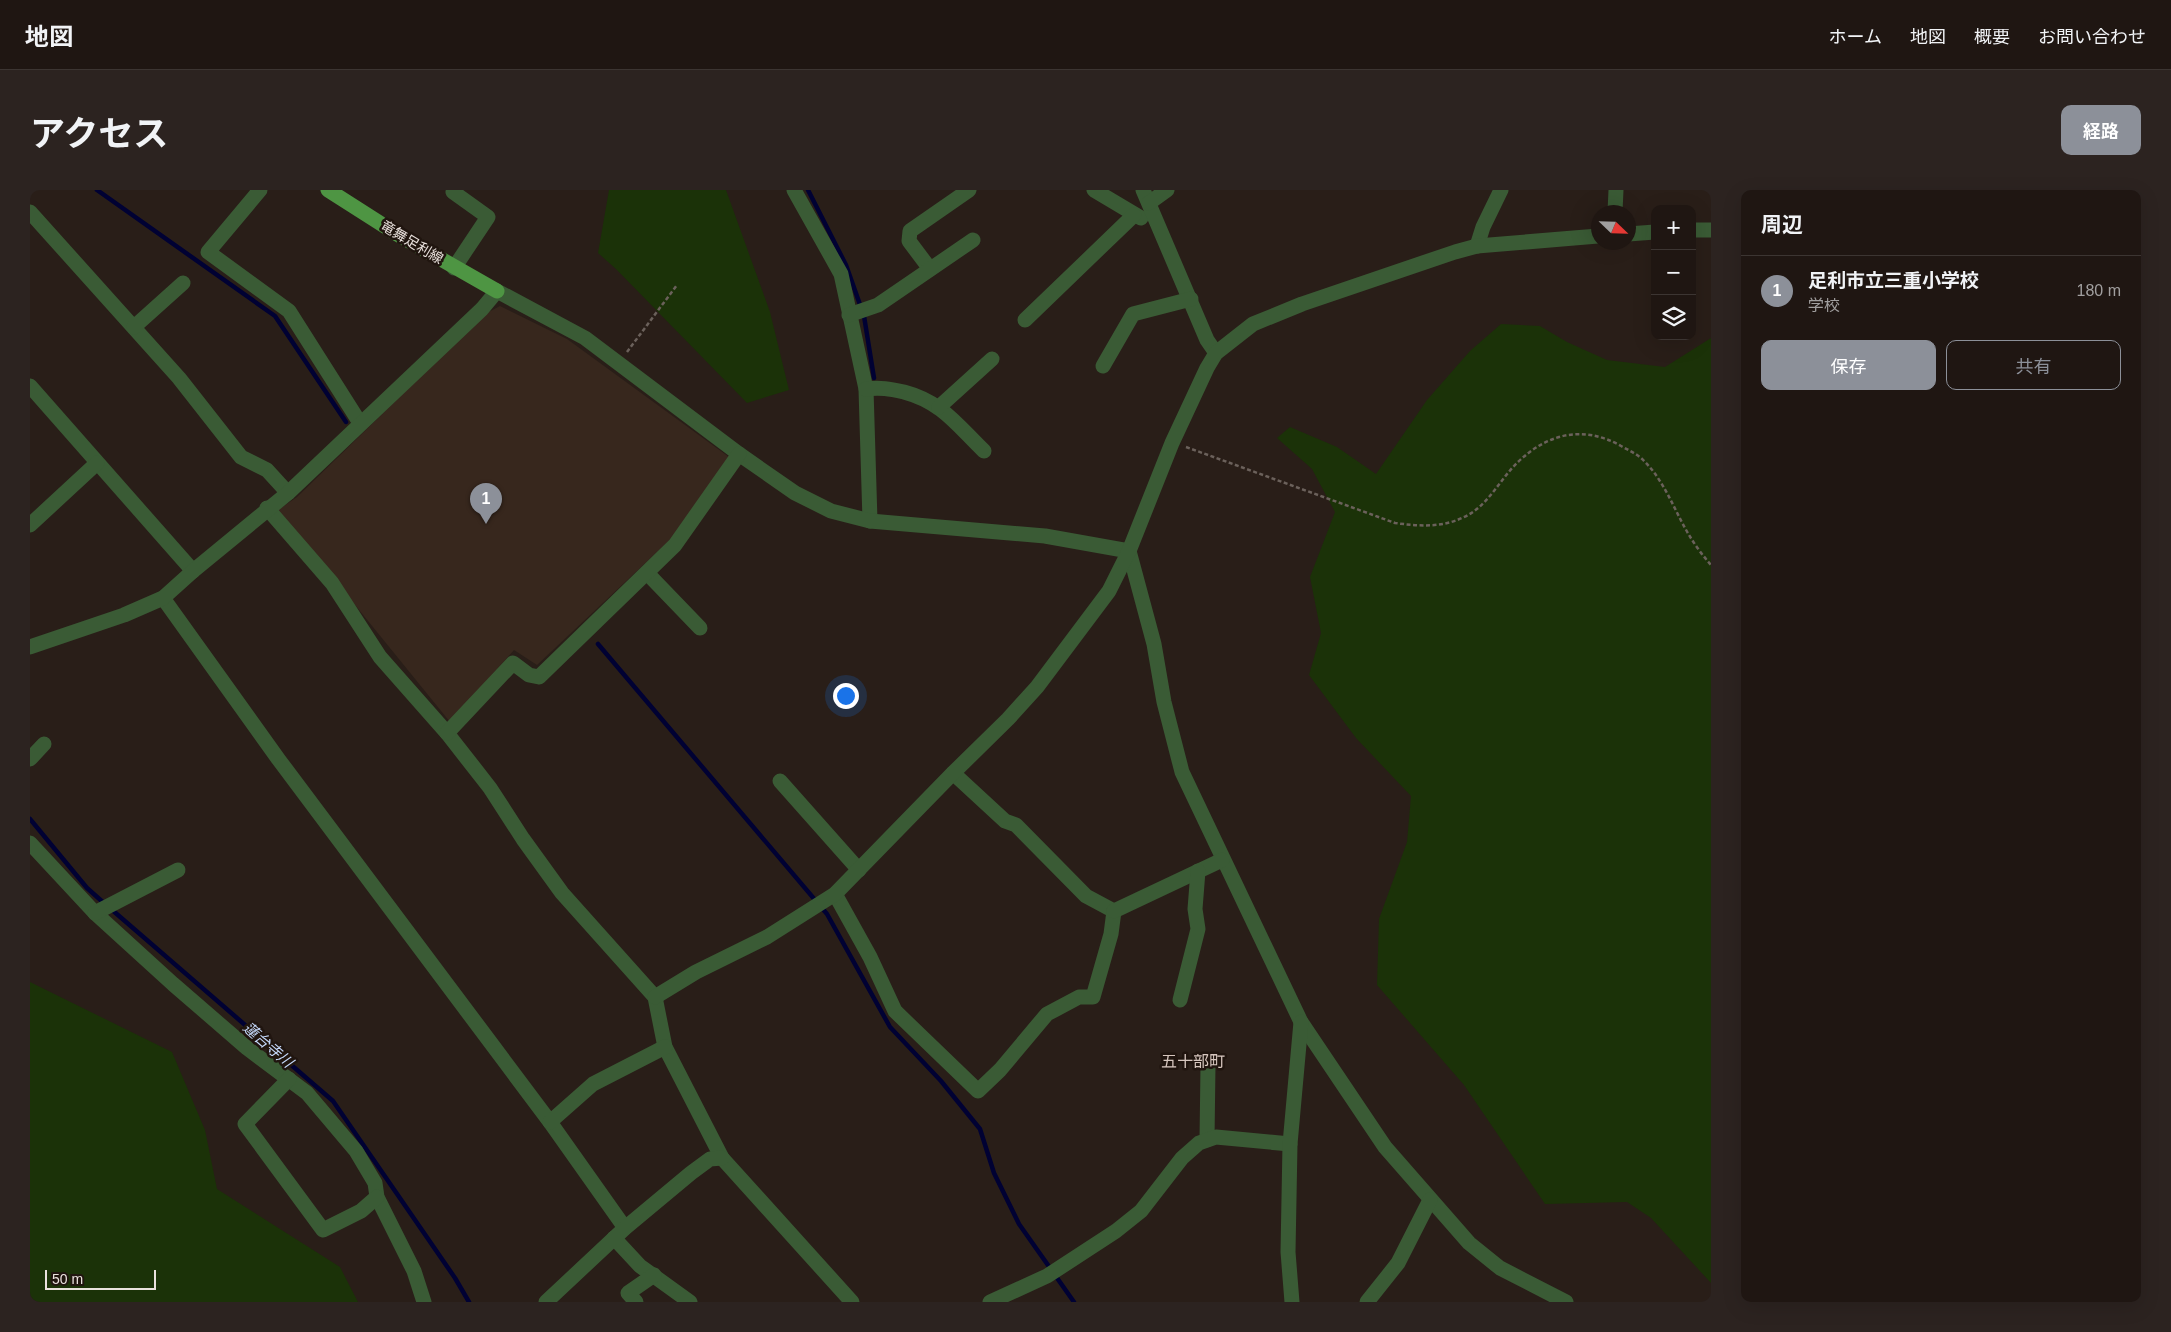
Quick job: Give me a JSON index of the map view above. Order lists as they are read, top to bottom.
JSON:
{
  "streets": {
    "main road": ["竜舞足利線"]
  },
  "districts": ["五十部町"],
  "water": ["蓮台寺川"],
  "scale_bar": "50 m",
  "north": "bottom right",
  "page": {
    "header": "地図",
    "nav": [
      "ホーム",
      "地図",
      "概要",
      "お問い合わせ"
    ],
    "title": "アクセス",
    "buttons": [
      "経路",
      ["保存", "共有"]
    ],
    "heading": "周辺",
    "map_buttons": ["+", "−"],
    "list": [
      {
        "mark": "1",
        "name": "足利市立三重小学校",
        "note": "学校",
        "value": "180 m"
      }
    ],
    "pins": "1",
    "scale": "50 m"
  }
}
